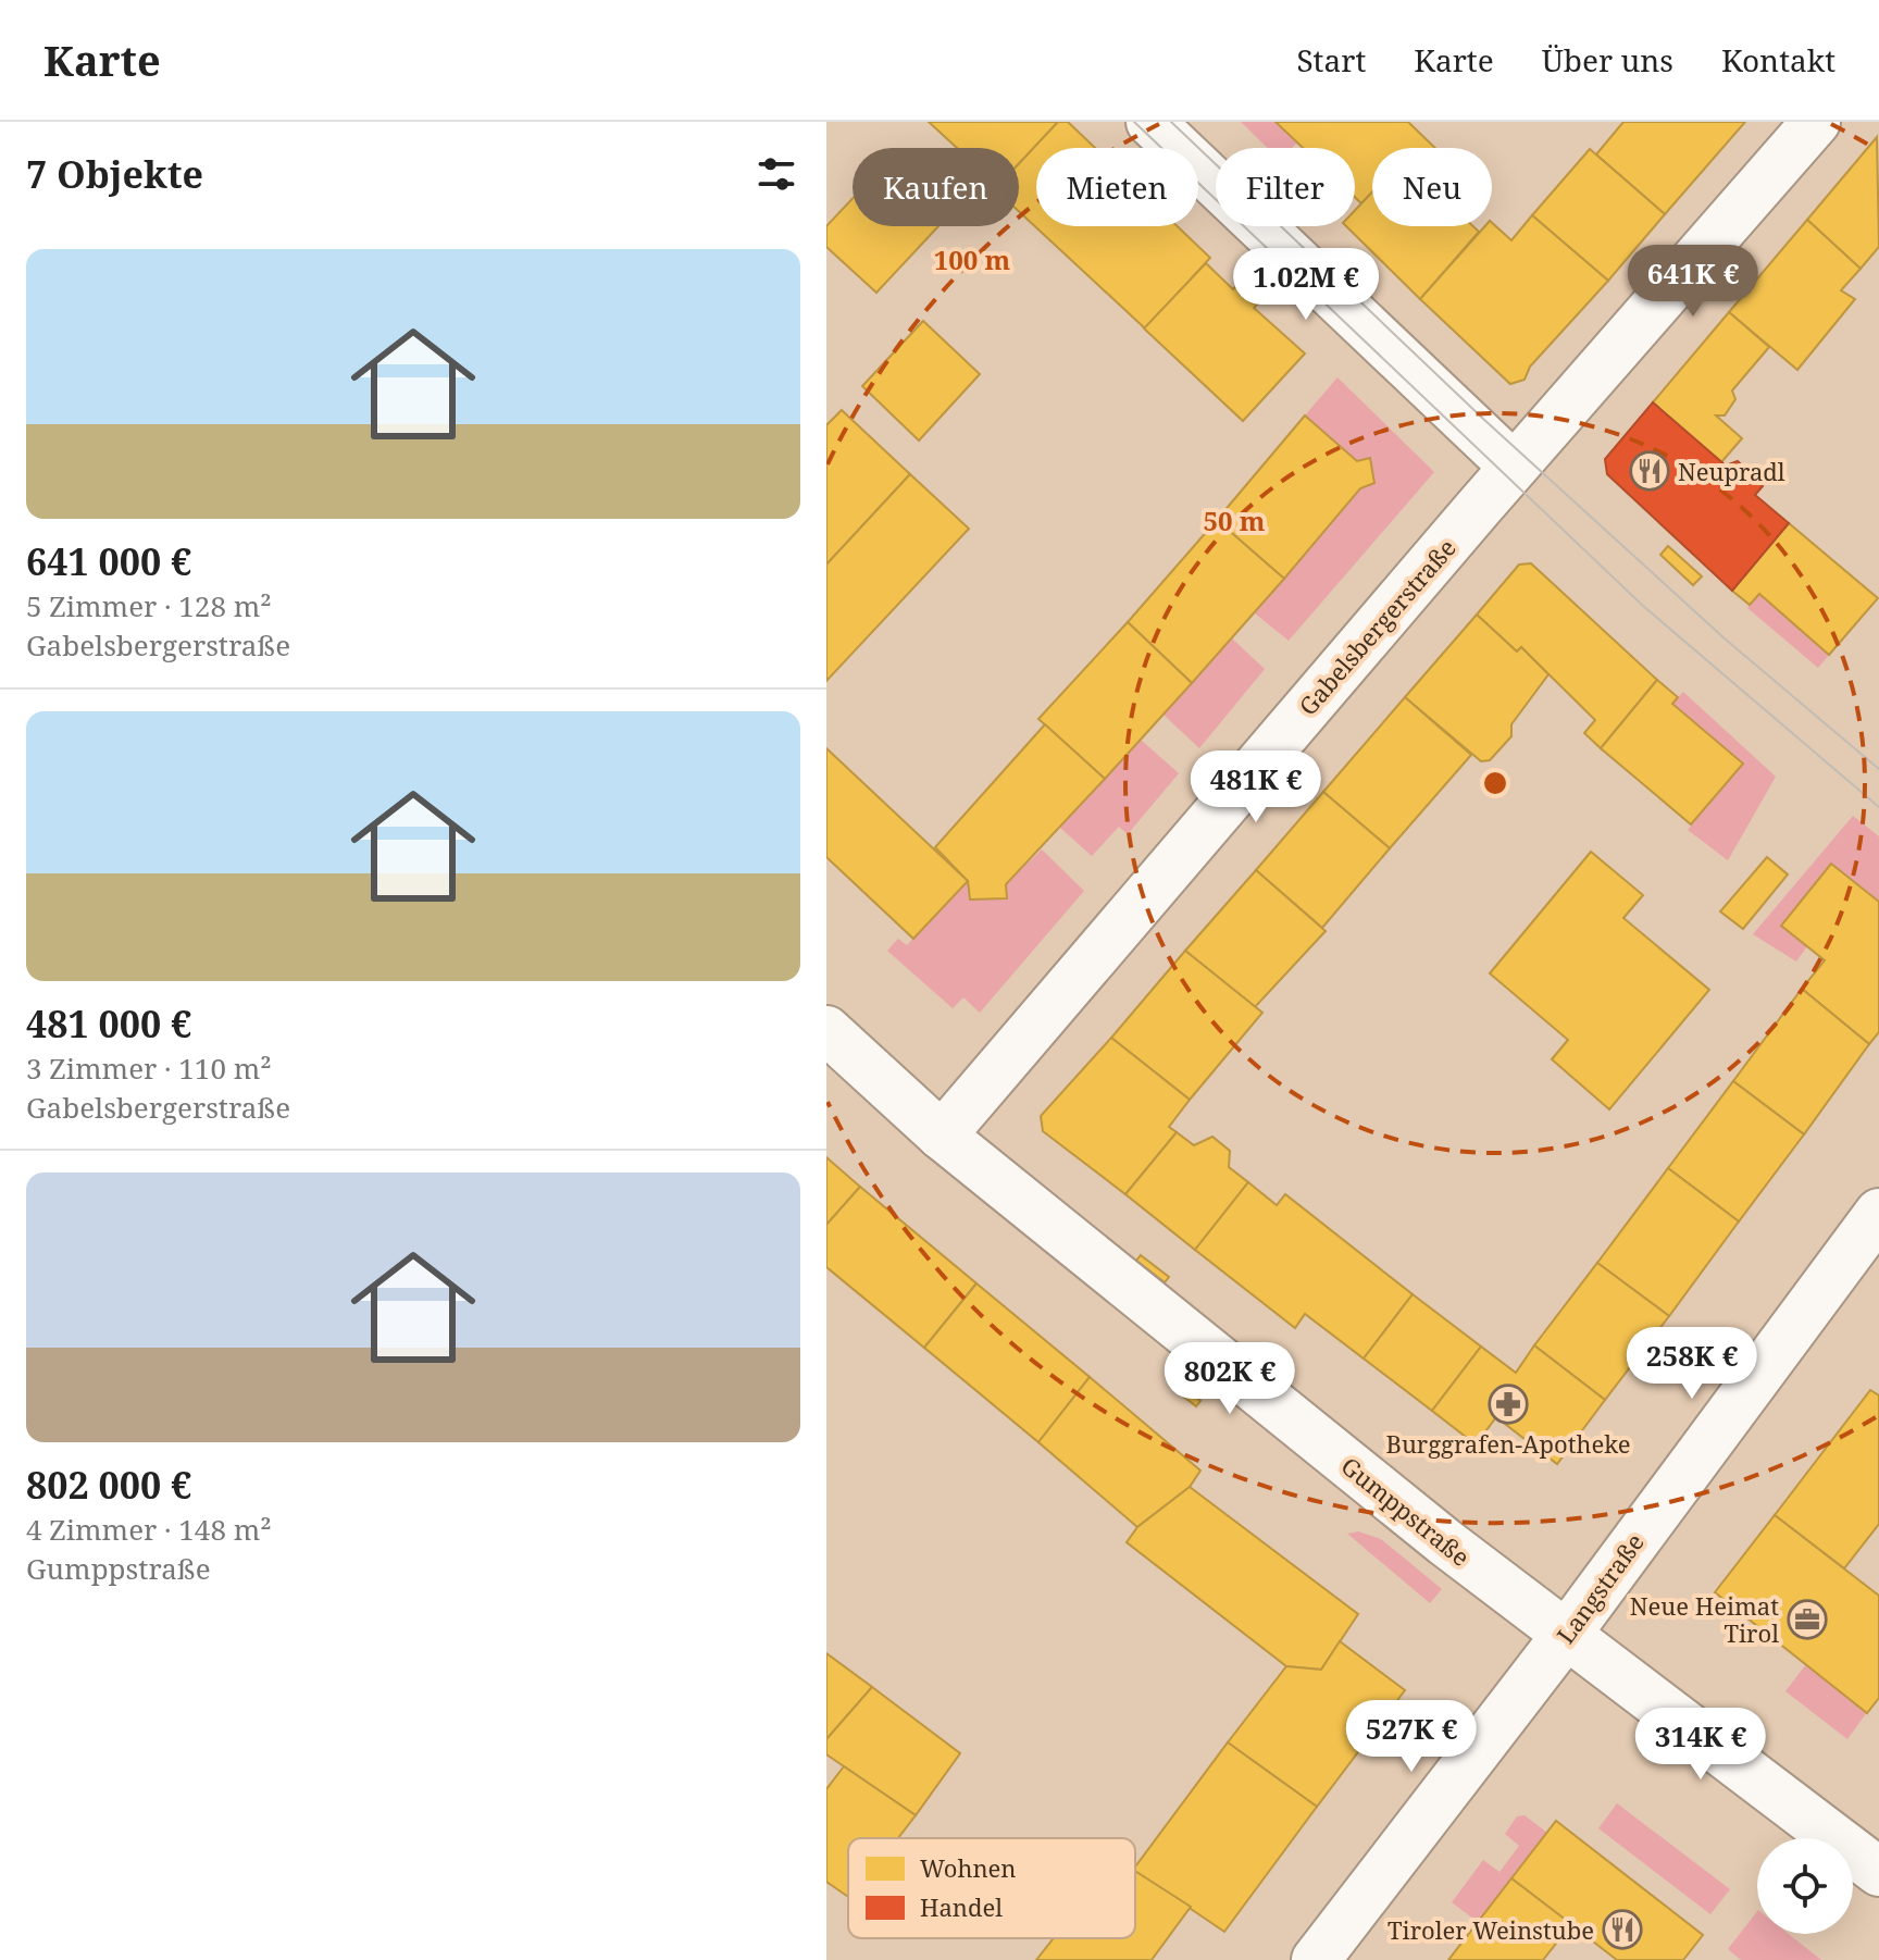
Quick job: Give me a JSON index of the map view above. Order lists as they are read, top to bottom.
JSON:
{
  "streets": {
    "street": ["Gabelsbergerstraße", "Gumppstraße", "Langstraße"]
  },
  "crossings": [
    ["Gabelsbergerstraße", "Gumppstraße"],
    ["Gumppstraße", "Langstraße"]
  ],
  "places": {
    "restaurant": ["Neupradl", "Tiroler Weinstube"],
    "pharmacy": ["Burggrafen-Apotheke"],
    "office": ["Neue Heimat Tirol"]
  },
  "legend": ["Wohnen", "Handel"],
  "page": {
    "header": "Karte",
    "nav": [
      "Start",
      "Karte",
      "Über uns",
      "Kontakt"
    ],
    "heading": "7 Objekte",
    "chip": [
      "Kaufen",
      "Mieten",
      "Filter",
      "Neu"
    ],
    "list": [
      {
        "name": "641 000 €",
        "note": "5 Zimmer · 128 m² · Gabelsbergerstraße"
      },
      {
        "name": "481 000 €",
        "note": "3 Zimmer · 110 m² · Gabelsbergerstraße"
      },
      {
        "name": "802 000 €",
        "note": "4 Zimmer · 148 m² · Gumppstraße"
      }
    ],
    "price": [
      "641K €",
      "1.02M €",
      "481K €",
      "258K €",
      "802K €",
      "527K €",
      "314K €"
    ]
  },
  "rings": ["100 m", "50 m"]
}
